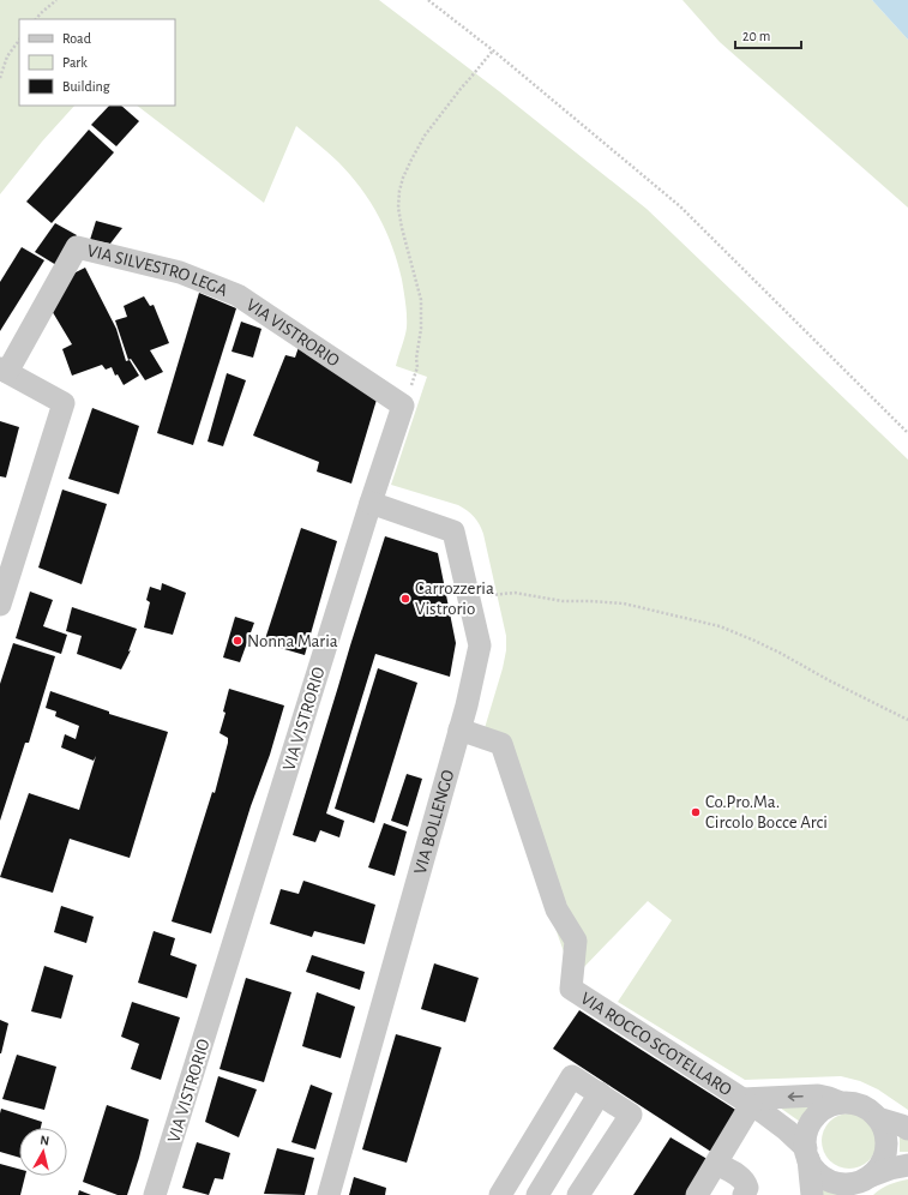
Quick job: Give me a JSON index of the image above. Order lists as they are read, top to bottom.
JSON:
{
  "streets": {
    "street": [
      "VIA SILVESTRO LEGA",
      "VIA VISTRORIO",
      "VIA BOLLENGO",
      "VIA ROCCO SCOTELLARO"
    ]
  },
  "crossings": [
    ["VIA SILVESTRO LEGA", "VIA VISTRORIO"],
    ["VIA VISTRORIO", "VIA BOLLENGO"],
    ["VIA BOLLENGO", "VIA ROCCO SCOTELLARO"]
  ],
  "places": ["Carrozzeria Vistrorio", "Nonna Maria", "Co.Pro.Ma. Circolo Bocce Arci"],
  "legend": ["Road", "Park", "Building"],
  "scale_bar": "20 m",
  "north": "top"
}
